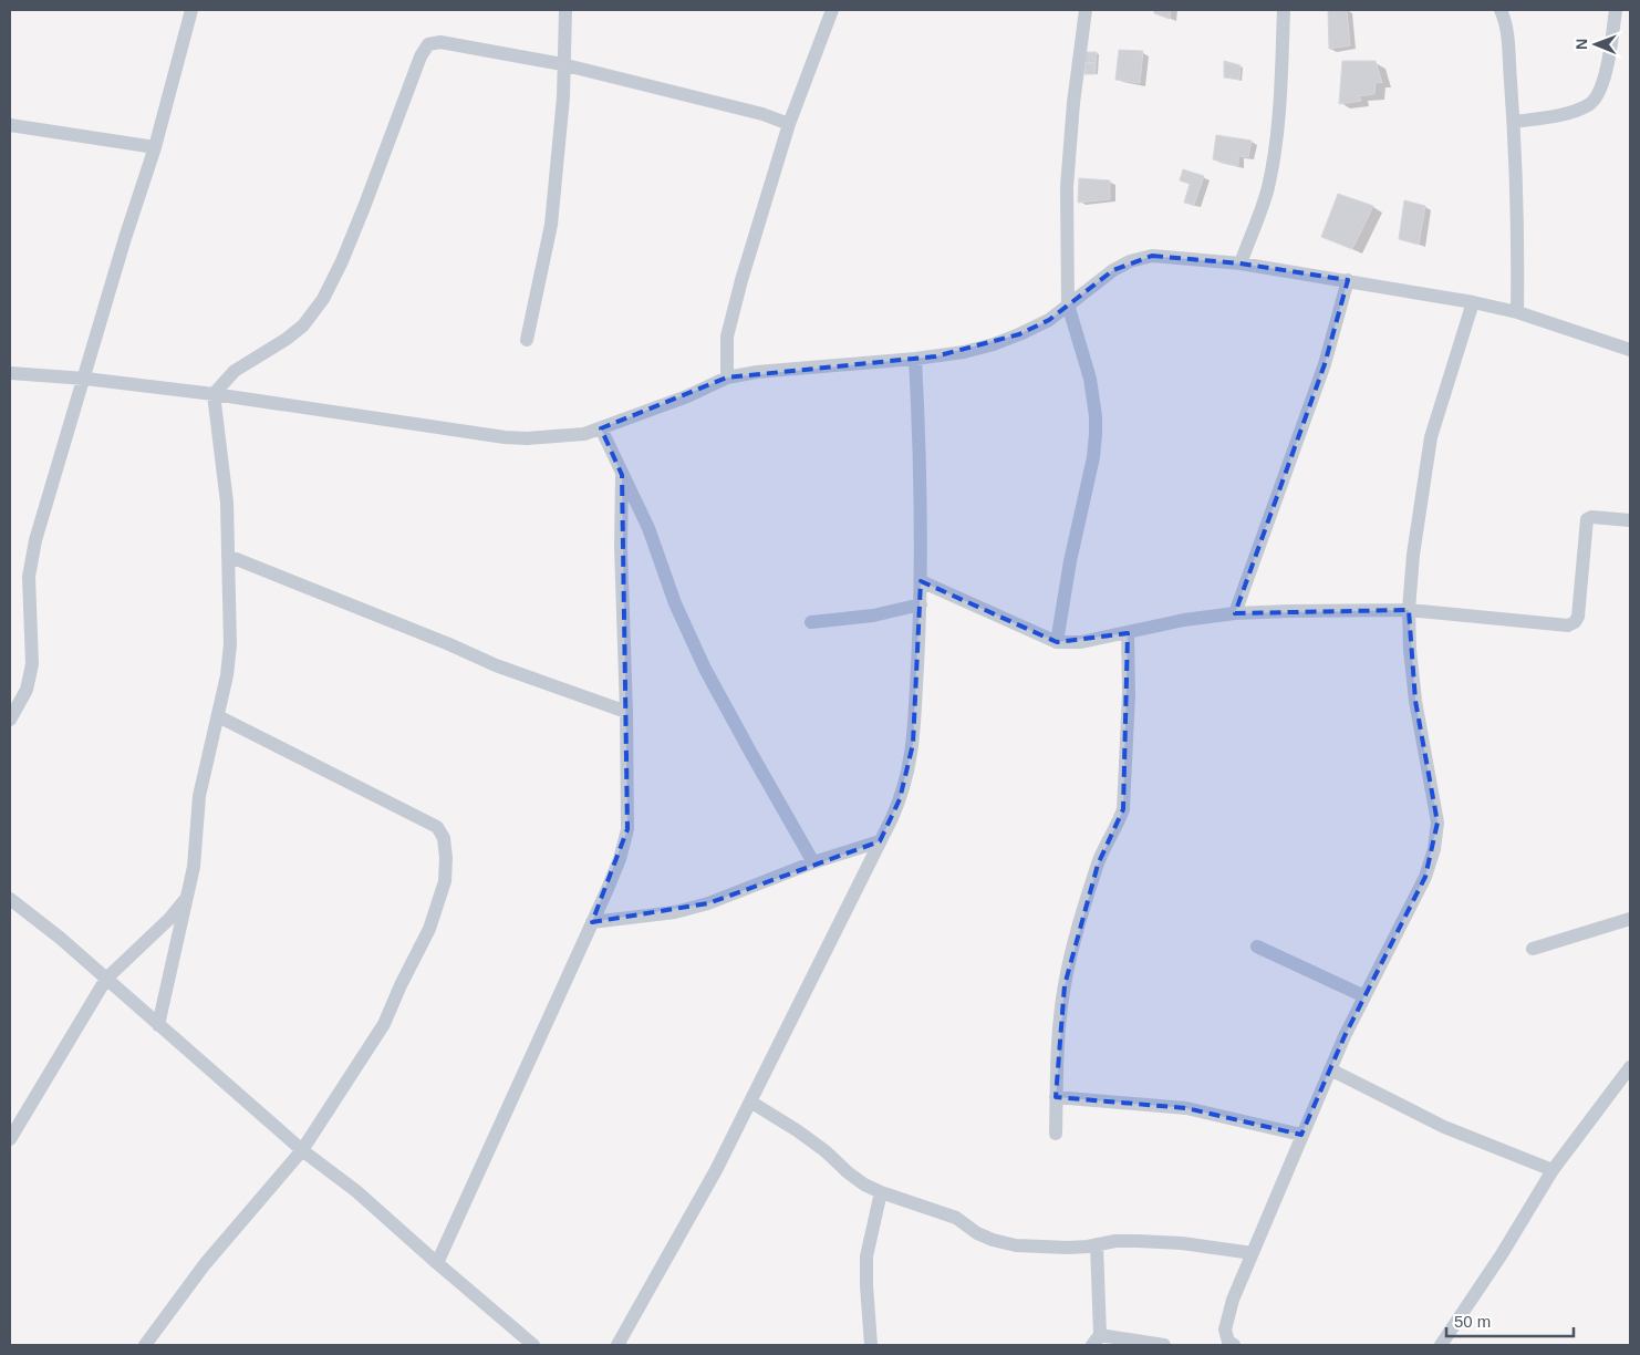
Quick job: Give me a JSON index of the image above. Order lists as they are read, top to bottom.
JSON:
{
  "scale_bar": "50 m",
  "north": "left"
}
